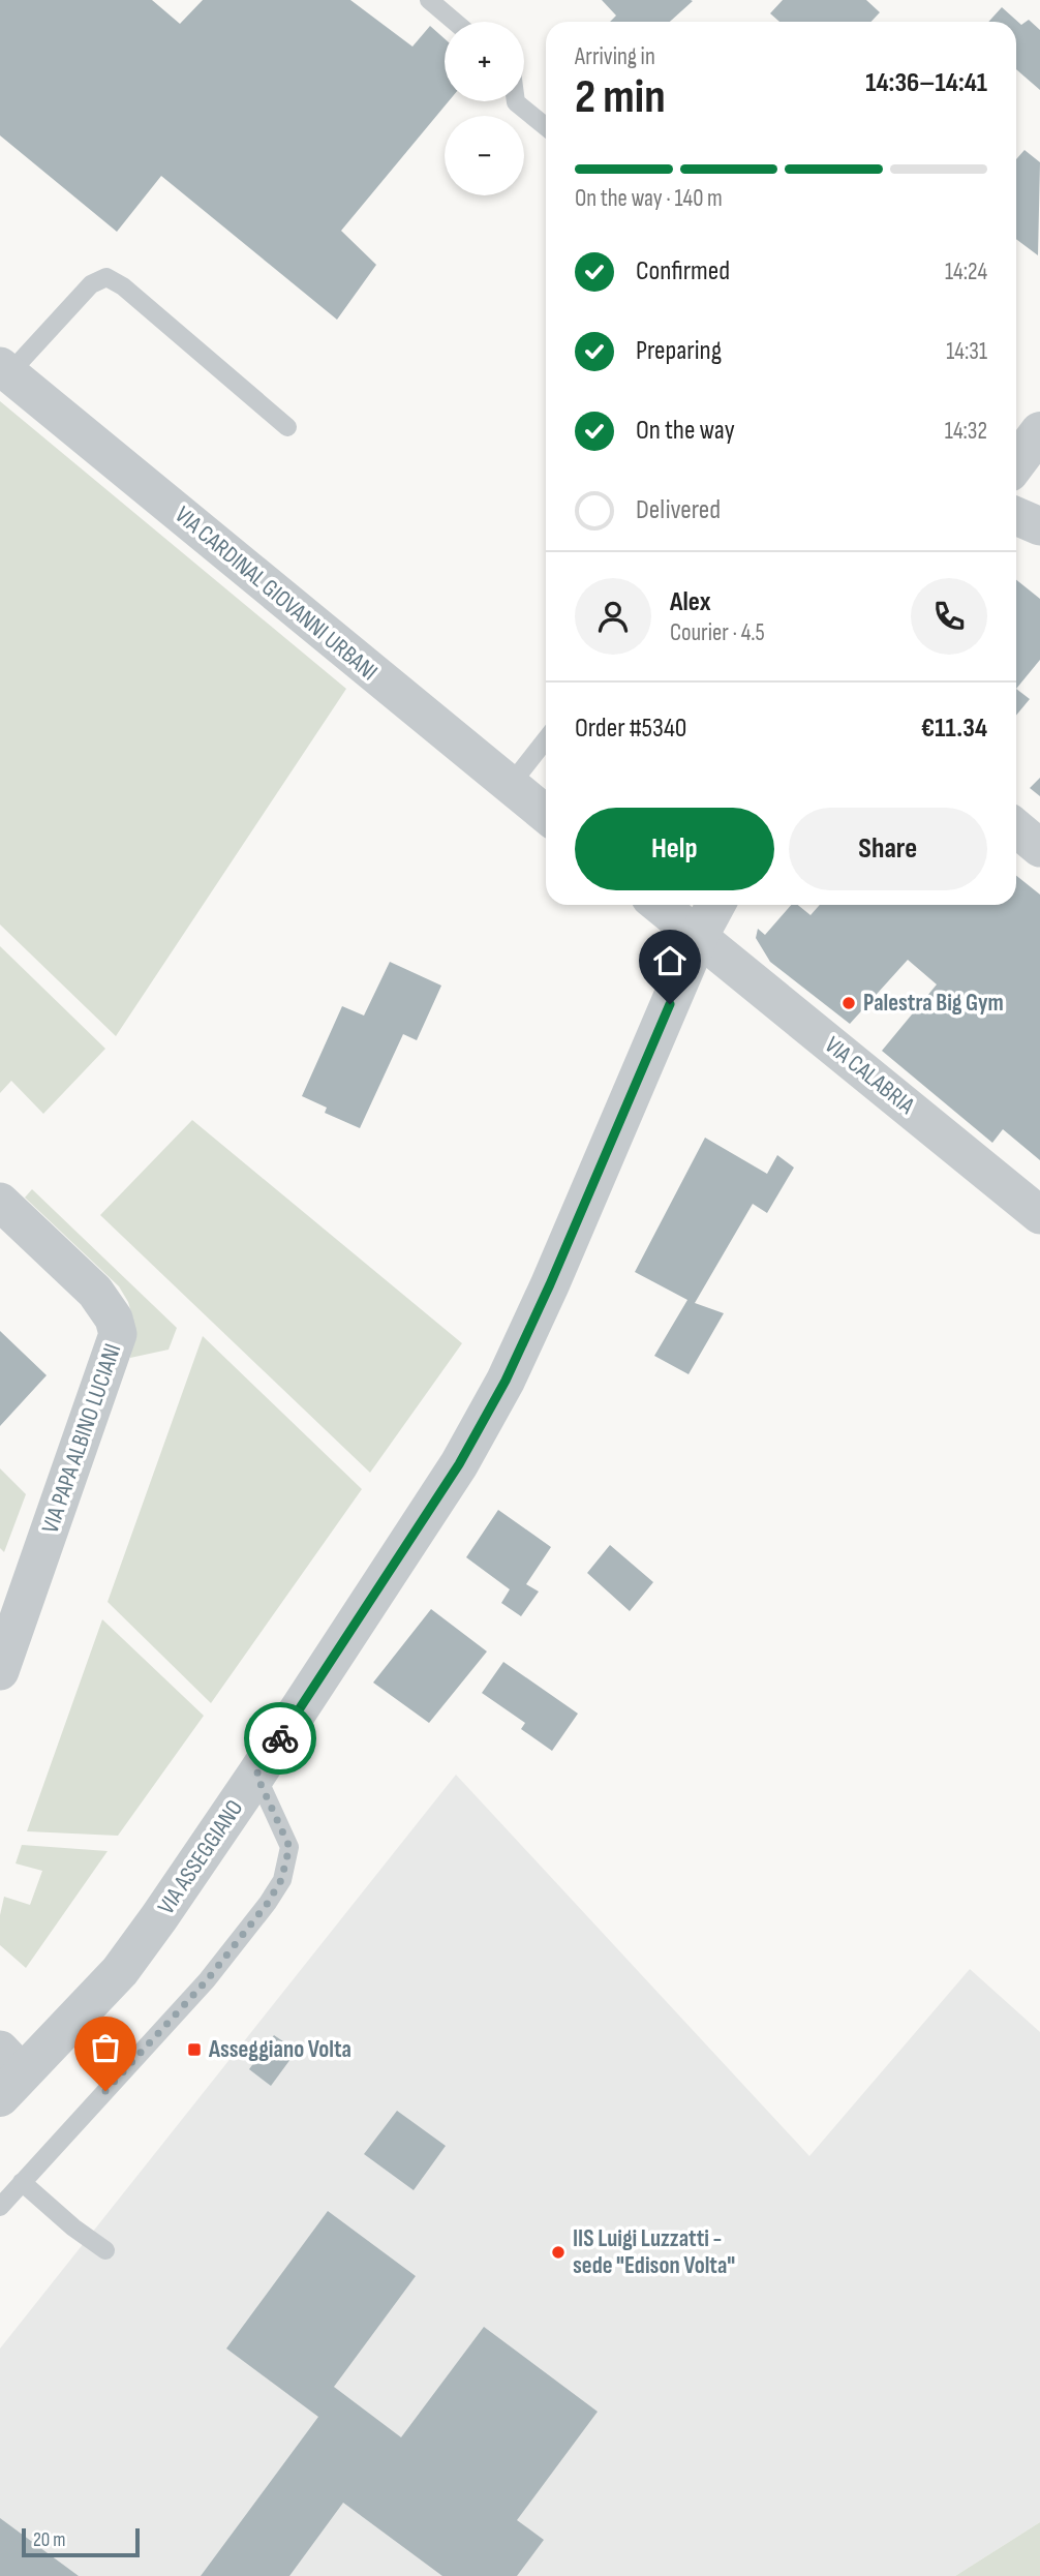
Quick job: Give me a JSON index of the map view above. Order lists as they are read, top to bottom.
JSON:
{
  "streets": {
    "street": [
      "VIA CARDINAL GIOVANNI URBANI",
      "VIA CALABRIA",
      "VIA PAPA ALBINO LUCIANI",
      "VIA ASSEGGIANO"
    ]
  },
  "crossings": [
    ["VIA CALABRIA", "VIA ASSEGGIANO"]
  ],
  "places": {
    "other": ["Palestra Big Gym", "IIS Luigi Luzzatti - sede \"Edison Volta\""],
    "transit": ["Asseggiano Volta"]
  },
  "scale_bar": "20 m",
  "page": {
    "map_buttons": ["+", "−"],
    "heading": ["2 min", "Arriving in", "14:36–14:41"],
    "panel": [
      "Alex",
      "Courier · 4.5",
      "Order #5340",
      "€11.34"
    ],
    "bar": "On the way · 140 m",
    "list": [
      ["Confirmed", "14:24"],
      ["Preparing", "14:31"],
      ["On the way", "14:32"],
      "Delivered"
    ],
    "buttons": ["Help", "Share"],
    "scale": "20 m"
  }
}
